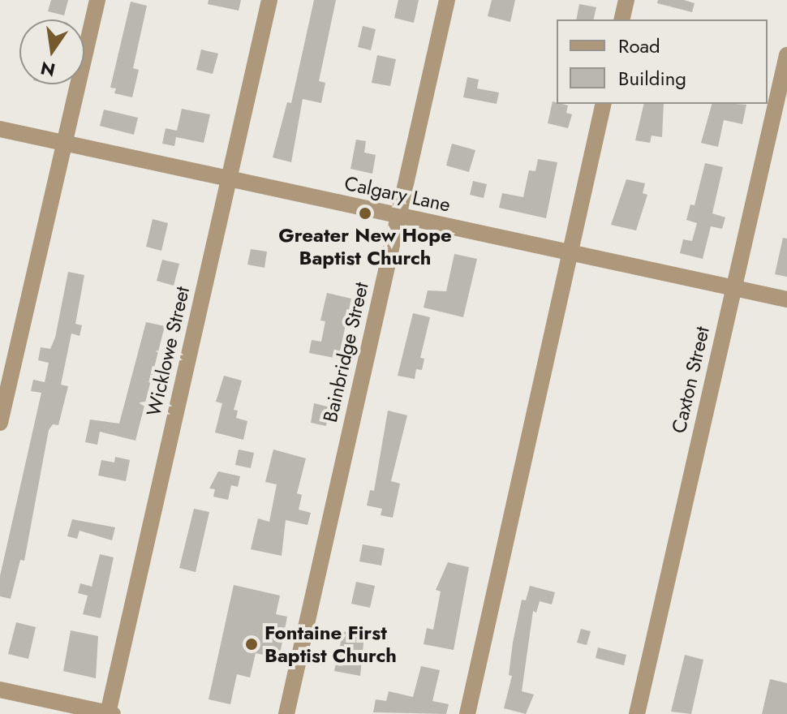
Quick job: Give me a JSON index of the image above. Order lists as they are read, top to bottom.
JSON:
{
  "streets": {
    "street": [
      "Calgary Lane",
      "Wicklowe Street",
      "Bainbridge Street",
      "Caxton Street"
    ]
  },
  "crossings": [
    ["Calgary Lane", "Wicklowe Street"],
    ["Calgary Lane", "Bainbridge Street"],
    ["Calgary Lane", "Caxton Street"]
  ],
  "places": ["Greater New Hope Baptist Church", "Fontaine First Baptist Church"],
  "legend": ["Road", "Building"],
  "north": "bottom"
}
